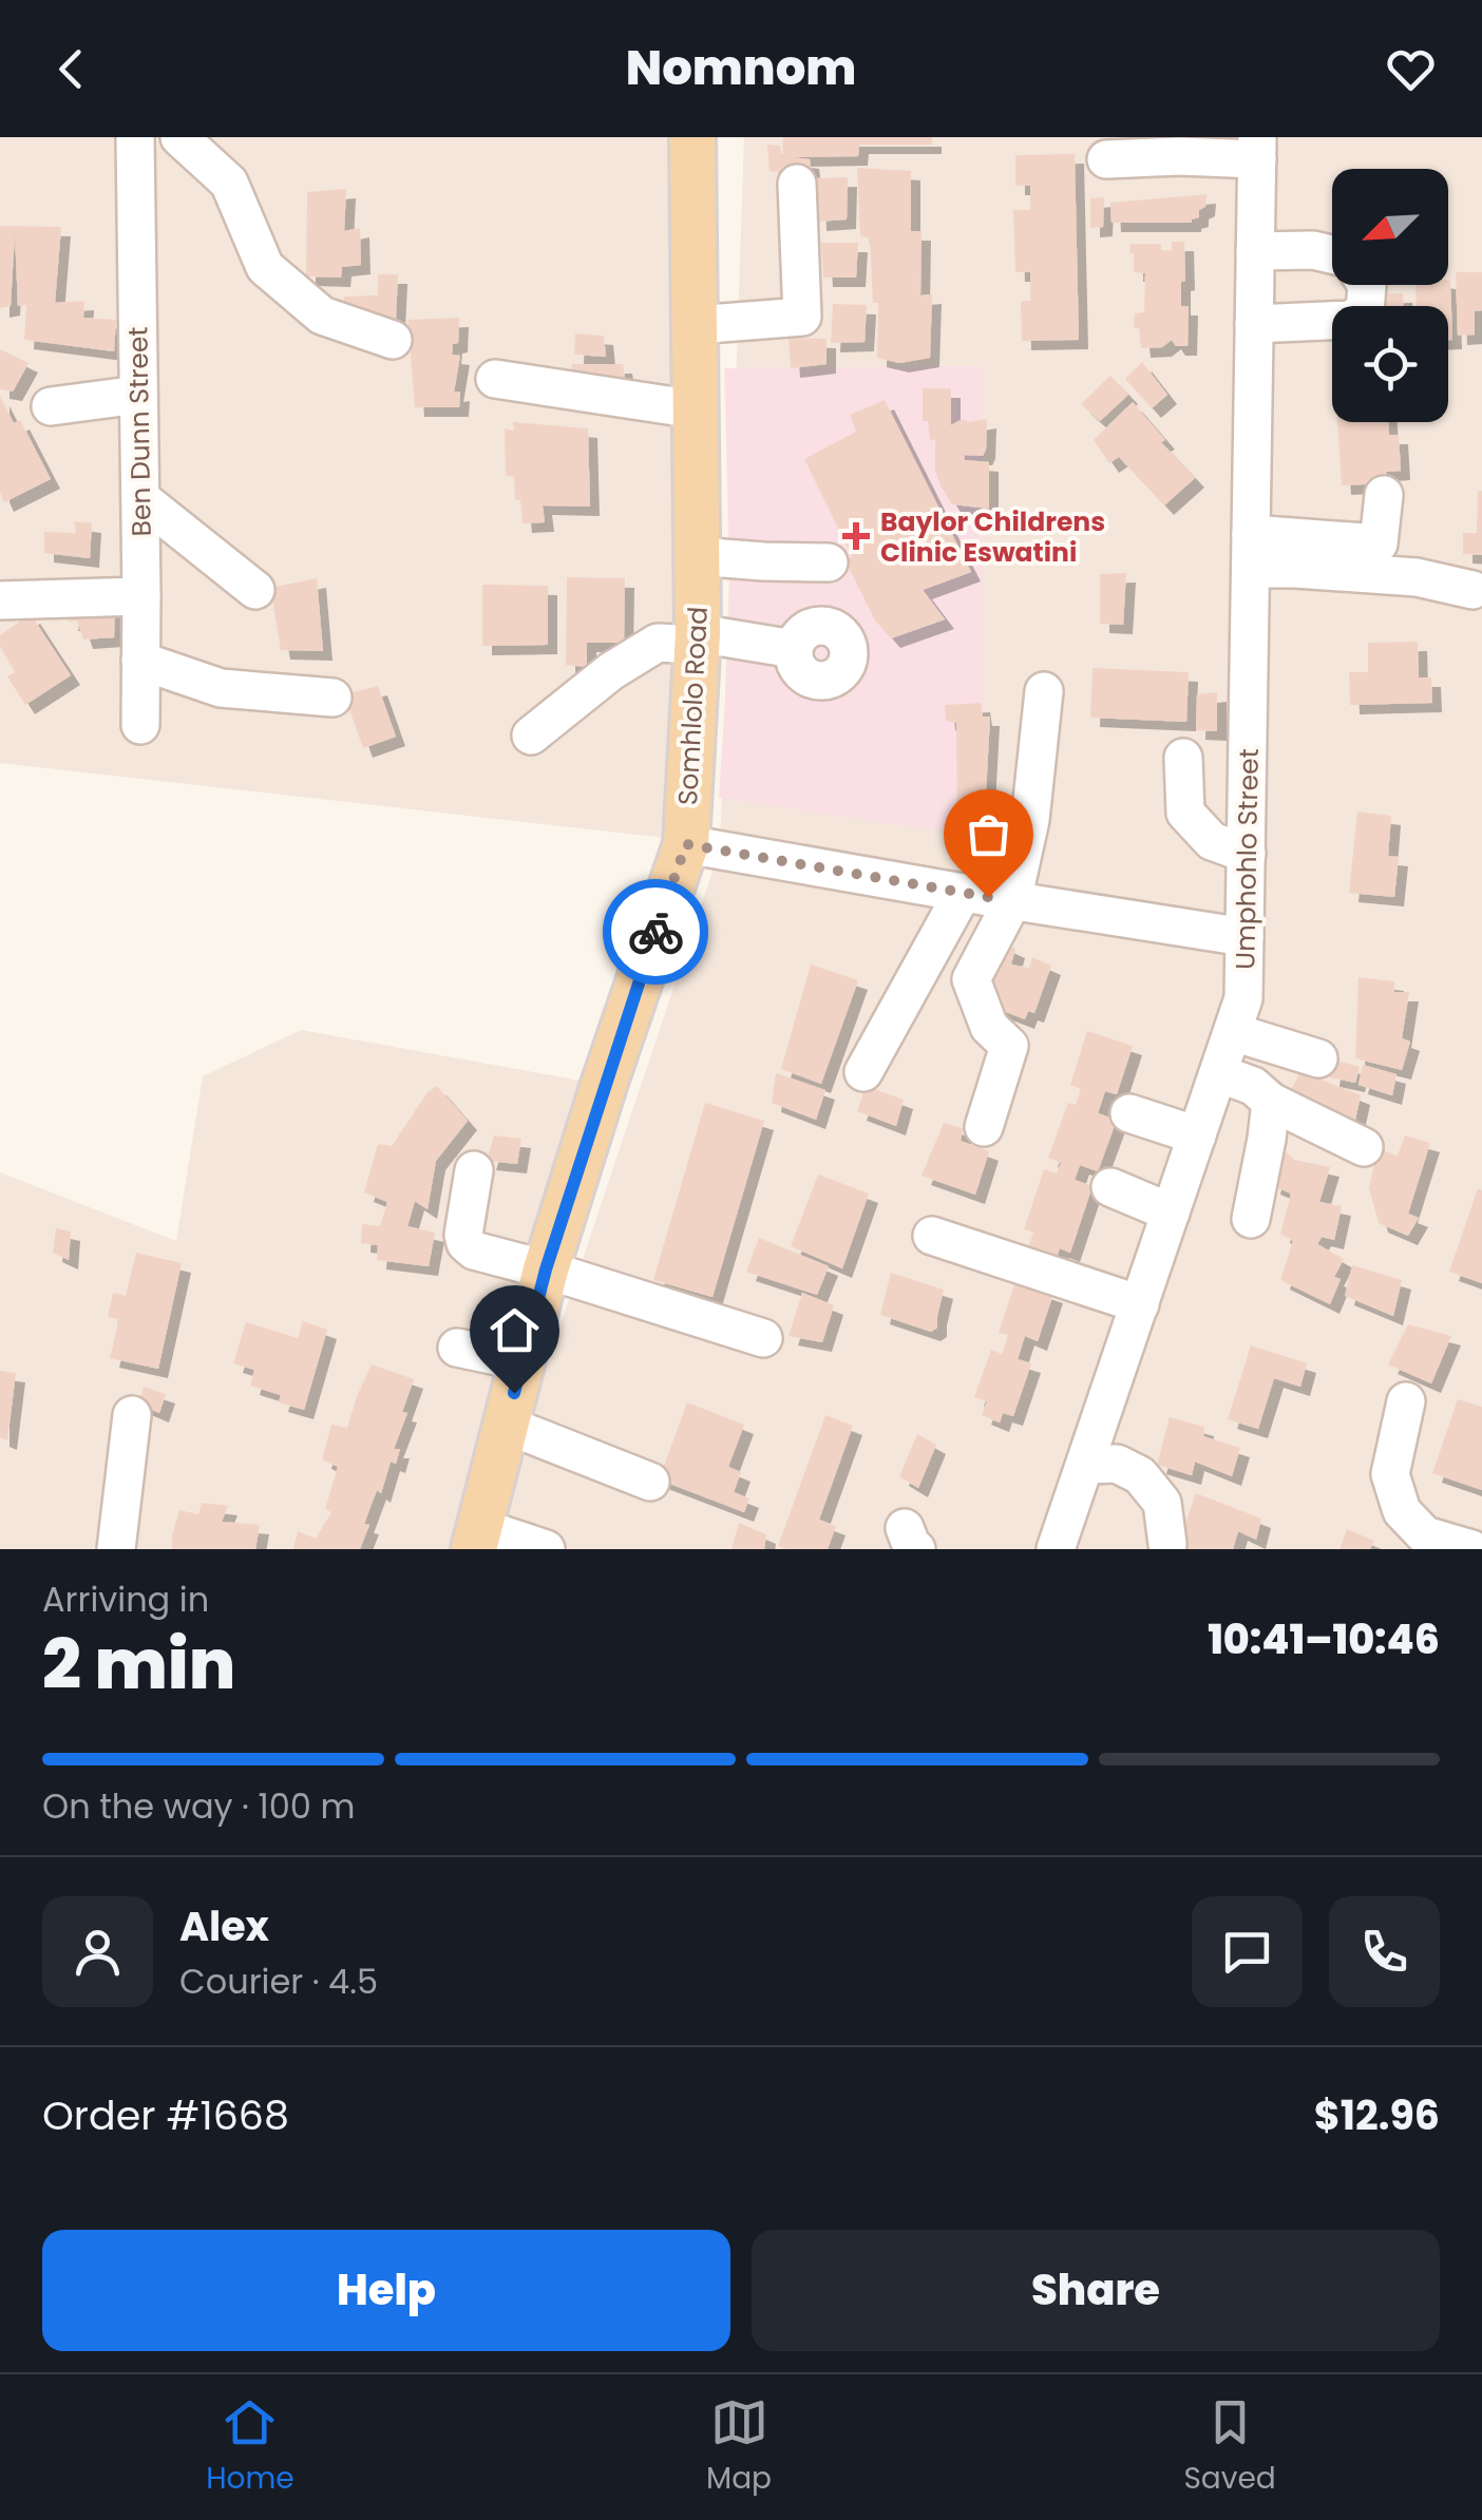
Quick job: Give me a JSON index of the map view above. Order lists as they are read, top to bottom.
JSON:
{
  "streets": {
    "main road": ["Somhlolo Road"],
    "street": ["Ben Dunn Street", "Umphohlo Street"]
  },
  "places": {
    "health": ["Baylor Childrens Clinic Eswatini"]
  },
  "north": "bottom left",
  "page": {
    "header": "Nomnom",
    "heading": ["2 min", "Arriving in", "10:41–10:46"],
    "panel": [
      "Alex",
      "Courier · 4.5",
      "Order #1668",
      "$12.96"
    ],
    "bar": "On the way · 100 m",
    "buttons": ["Help", "Share"],
    "tabs": ["Home", "Map", "Saved"]
  }
}
